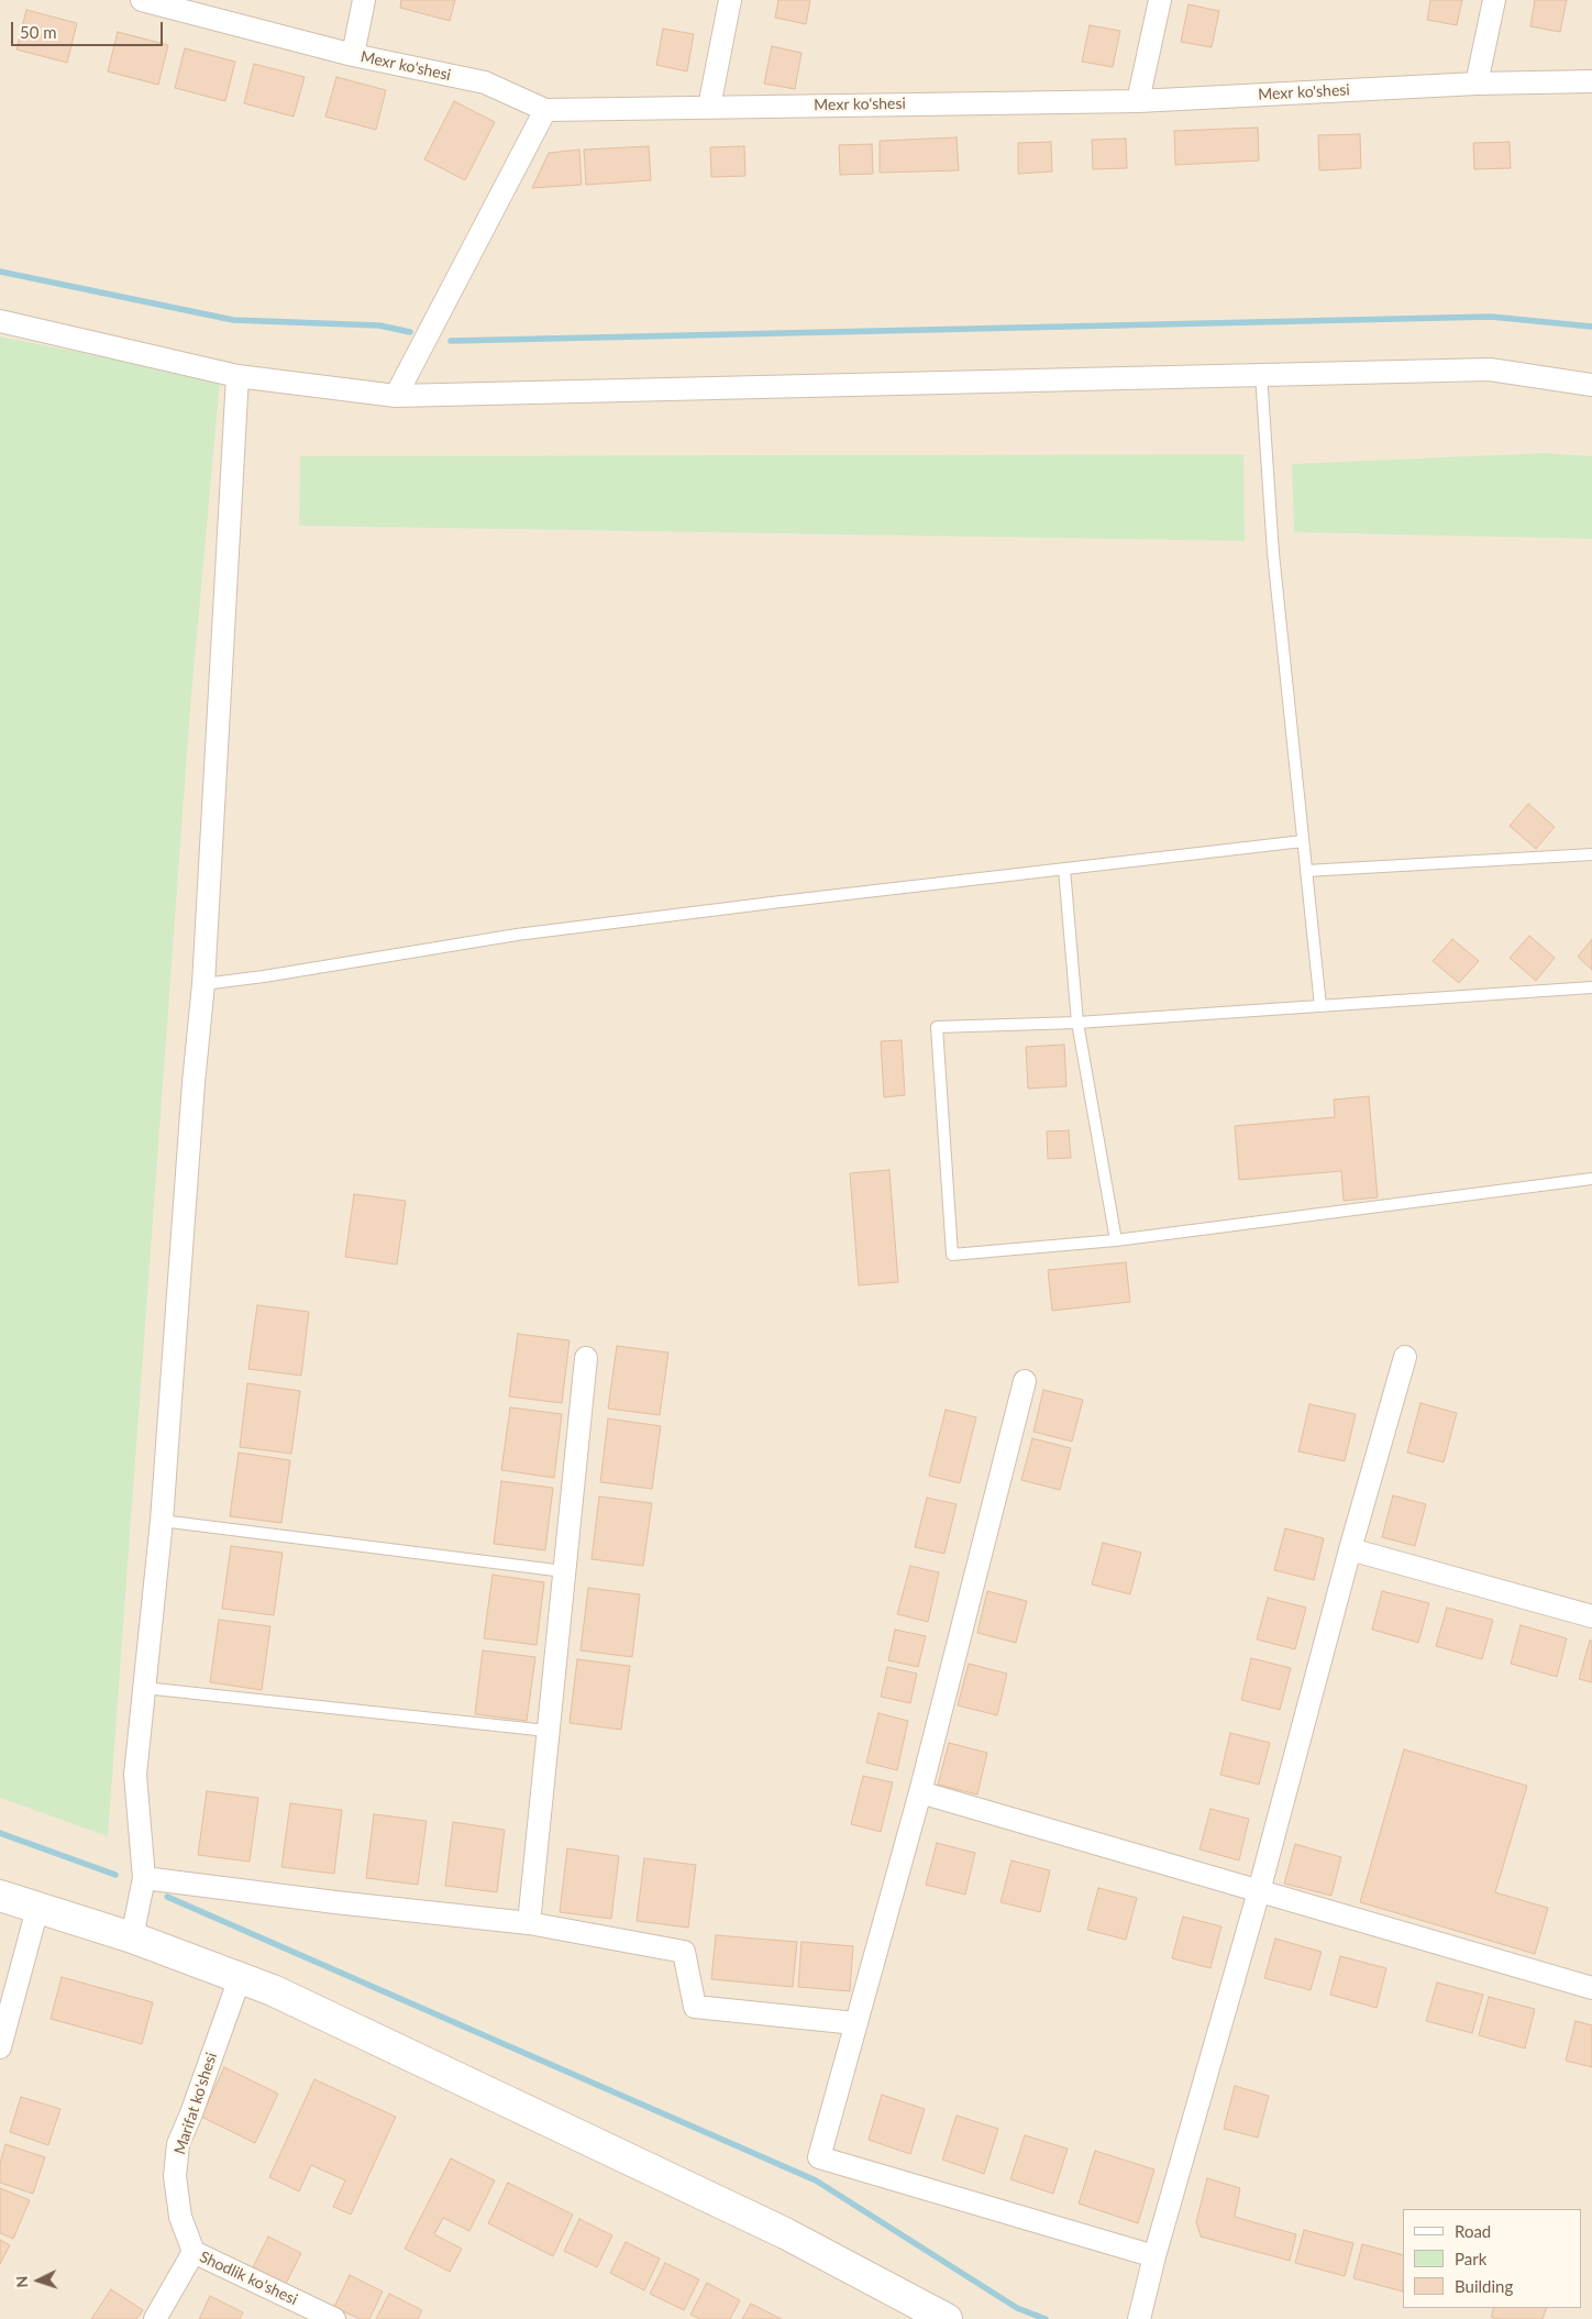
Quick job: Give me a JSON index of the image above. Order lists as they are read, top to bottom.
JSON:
{
  "streets": {
    "street": ["Mexr ko'shesi", "Marifat ko'shesi", "Shodlik ko'shesi"]
  },
  "crossings": [
    ["Marifat ko'shesi", "Shodlik ko'shesi"]
  ],
  "legend": ["Road", "Park", "Building"],
  "scale_bar": "50 m",
  "north": "left"
}
